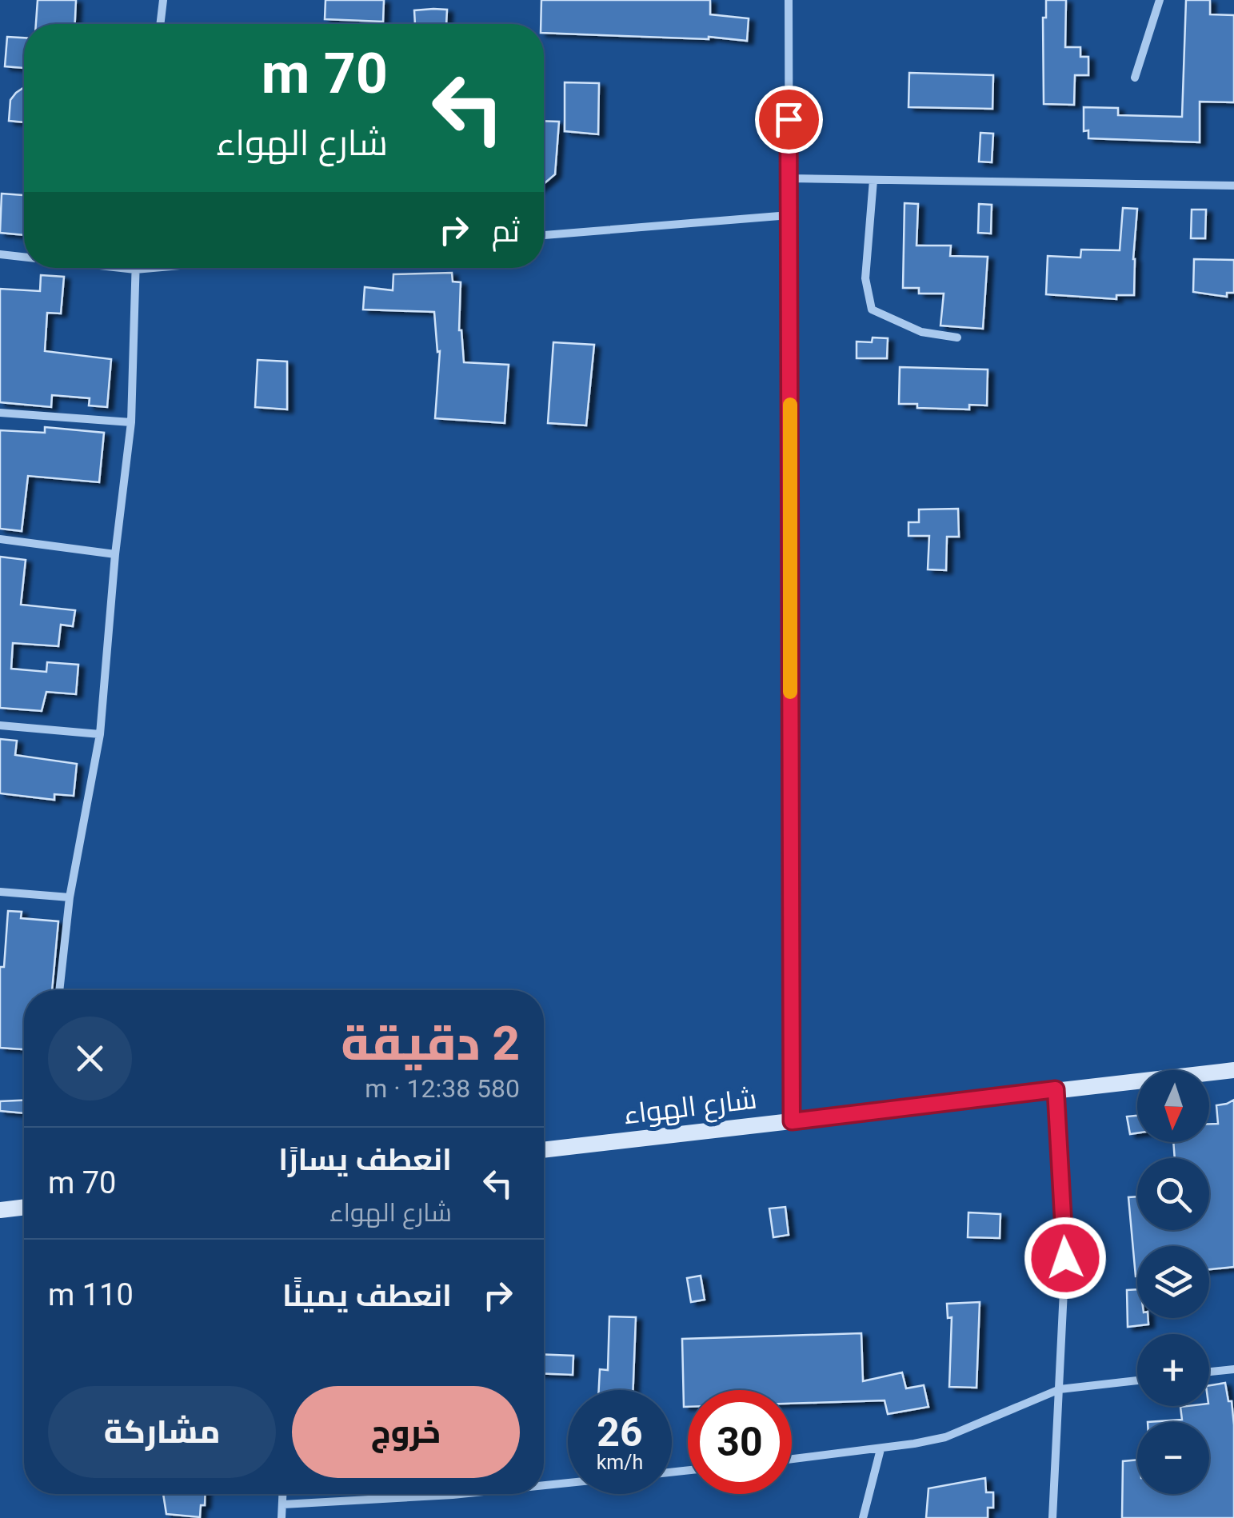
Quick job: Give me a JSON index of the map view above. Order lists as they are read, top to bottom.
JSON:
{
  "streets": {
    "street": ["شارع الهواء"]
  },
  "north": "bottom",
  "page": {
    "turn": ["70 m", "شارع الهواء"],
    "then": "ثم",
    "heading": ["2 دقيقة", "580 m · 12:38"],
    "map_buttons": ["+", "−"],
    "list": [
      {
        "name": "انعطف يسارًا",
        "note": "شارع الهواء",
        "value": "70 m"
      },
      {
        "name": "انعطف يمينًا",
        "value": "110 m"
      }
    ],
    "buttons": ["خروج", "مشاركة"],
    "speed": "26 km/h",
    "limit": "30"
  }
}
